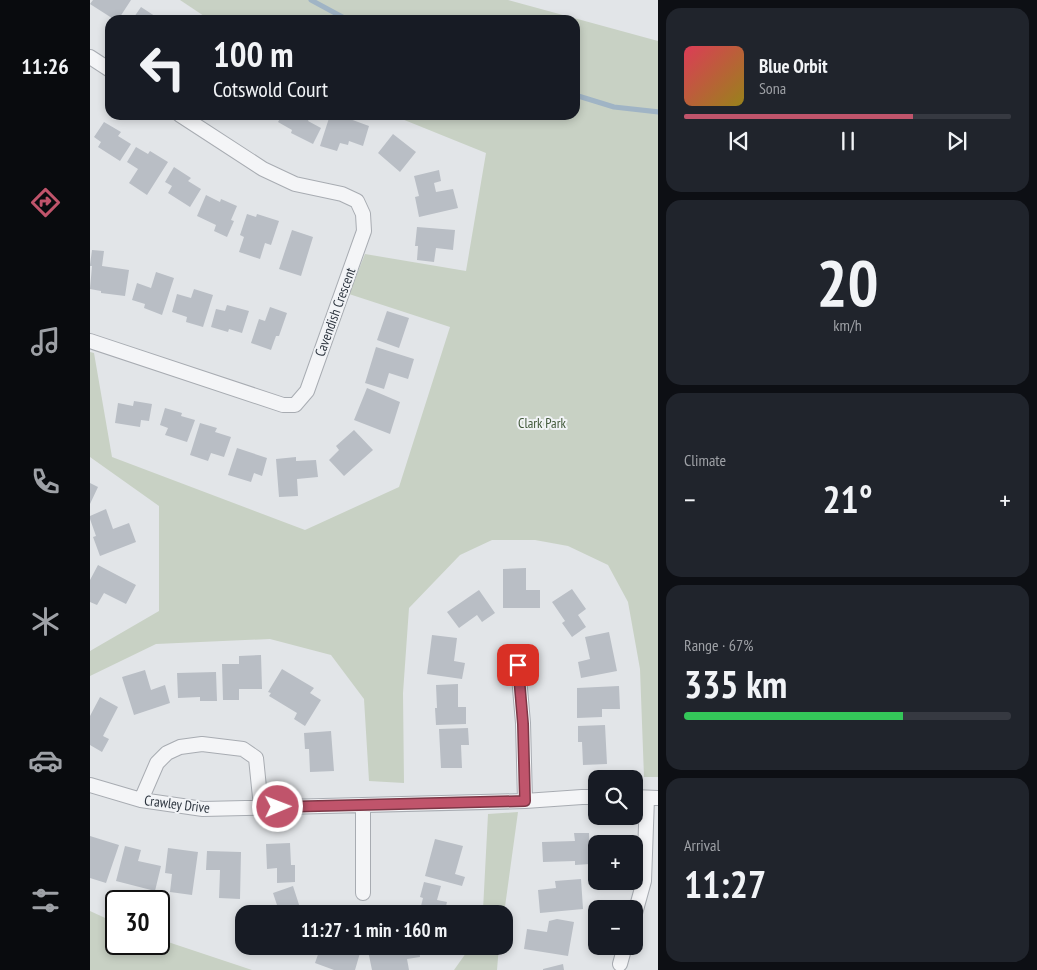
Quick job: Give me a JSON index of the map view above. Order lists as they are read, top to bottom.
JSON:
{
  "streets": {
    "street": ["Cavendish Crescent", "Crawley Drive"]
  },
  "parks": ["Clark Park"],
  "page": {
    "tabs": "11:26",
    "turn": ["100 m", "Cotswold Court"],
    "song": ["Blue Orbit", "Sona"],
    "tile": [
      ["20", "km/h"],
      "Climate",
      ["Range · 67%", "335 km"],
      ["Arrival", "11:27"]
    ],
    "heat": ["−", "21°", "+"],
    "map_buttons": ["+", "−"],
    "limit": "30",
    "trip": "11:27 · 1 min · 160 m"
  }
}
